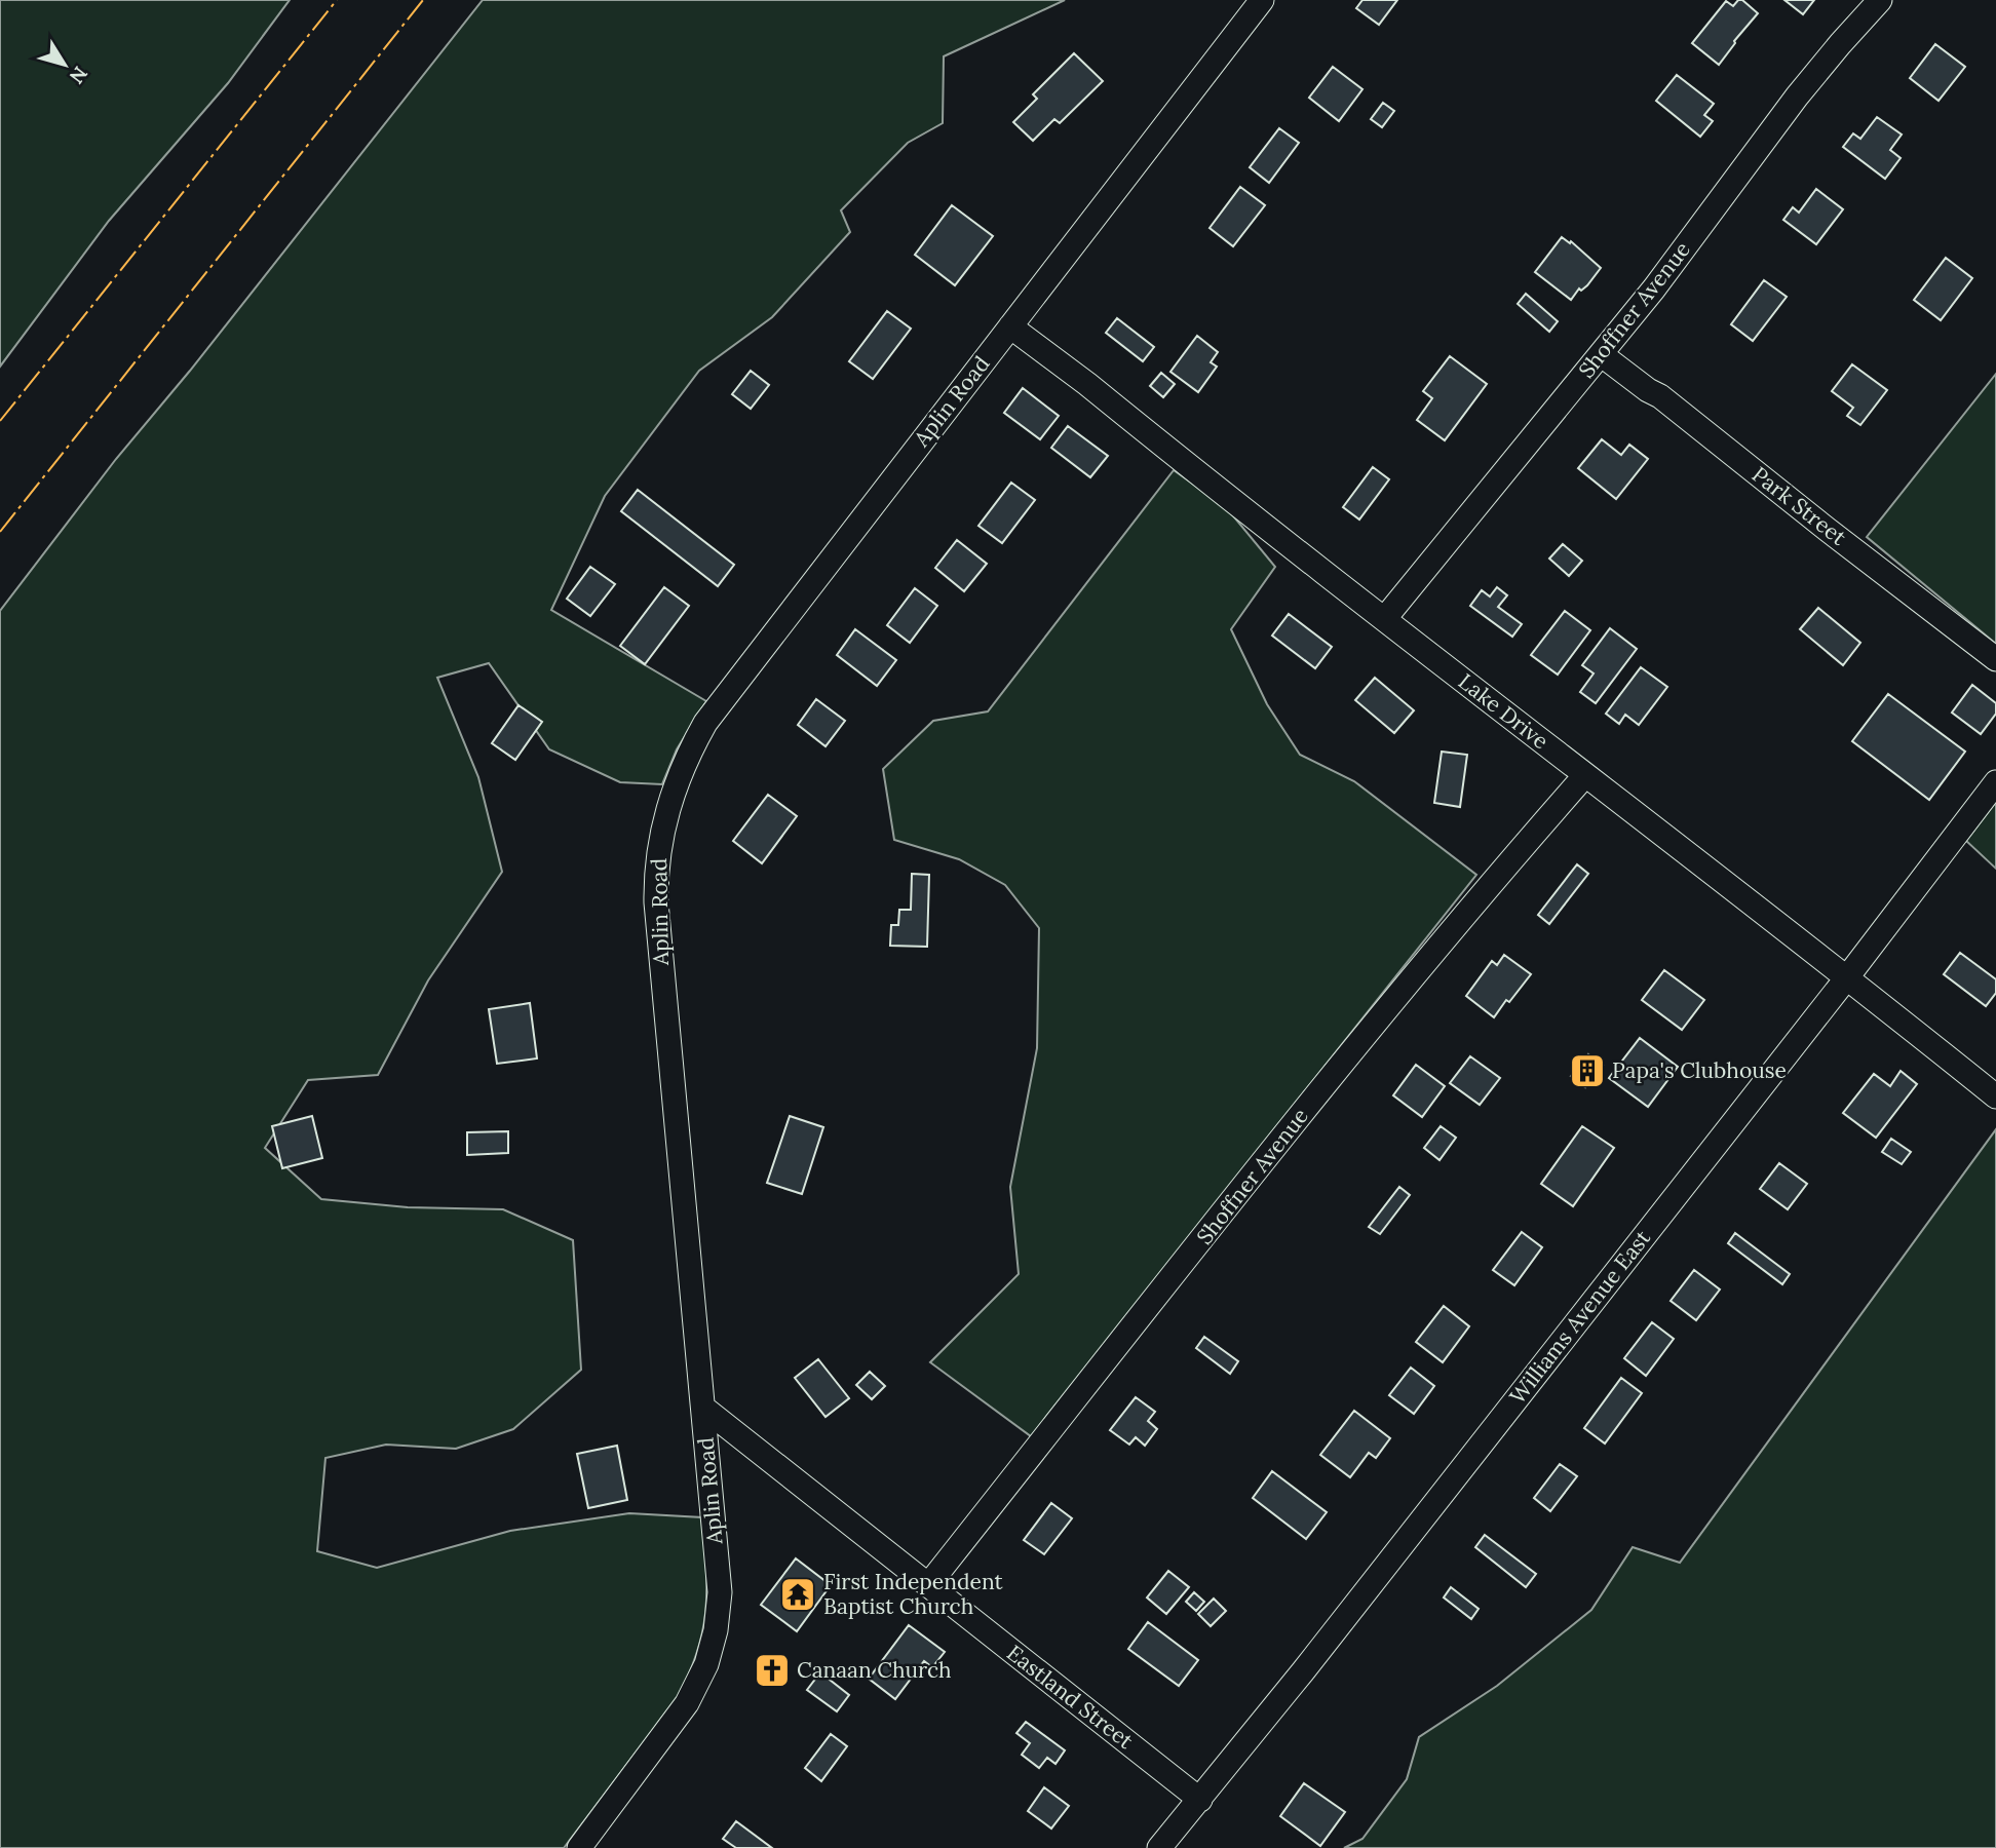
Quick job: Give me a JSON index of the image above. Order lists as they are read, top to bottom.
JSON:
{
  "streets": {
    "street": [
      "Shoffner Avenue",
      "Aplin Road",
      "Park Street",
      "Lake Drive",
      "Williams Avenue East",
      "Eastland Street"
    ]
  },
  "crossings": [
    ["Shoffner Avenue", "Park Street"],
    ["Shoffner Avenue", "Lake Drive"],
    ["Shoffner Avenue", "Eastland Street"],
    ["Aplin Road", "Lake Drive"],
    ["Aplin Road", "Eastland Street"],
    ["Lake Drive", "Williams Avenue East"],
    ["Williams Avenue East", "Eastland Street"]
  ],
  "places": {
    "building": ["Papa's Clubhouse"],
    "temple": ["First Independent Baptist Church"],
    "church": ["Canaan Church"]
  },
  "north": "bottom right"
}
